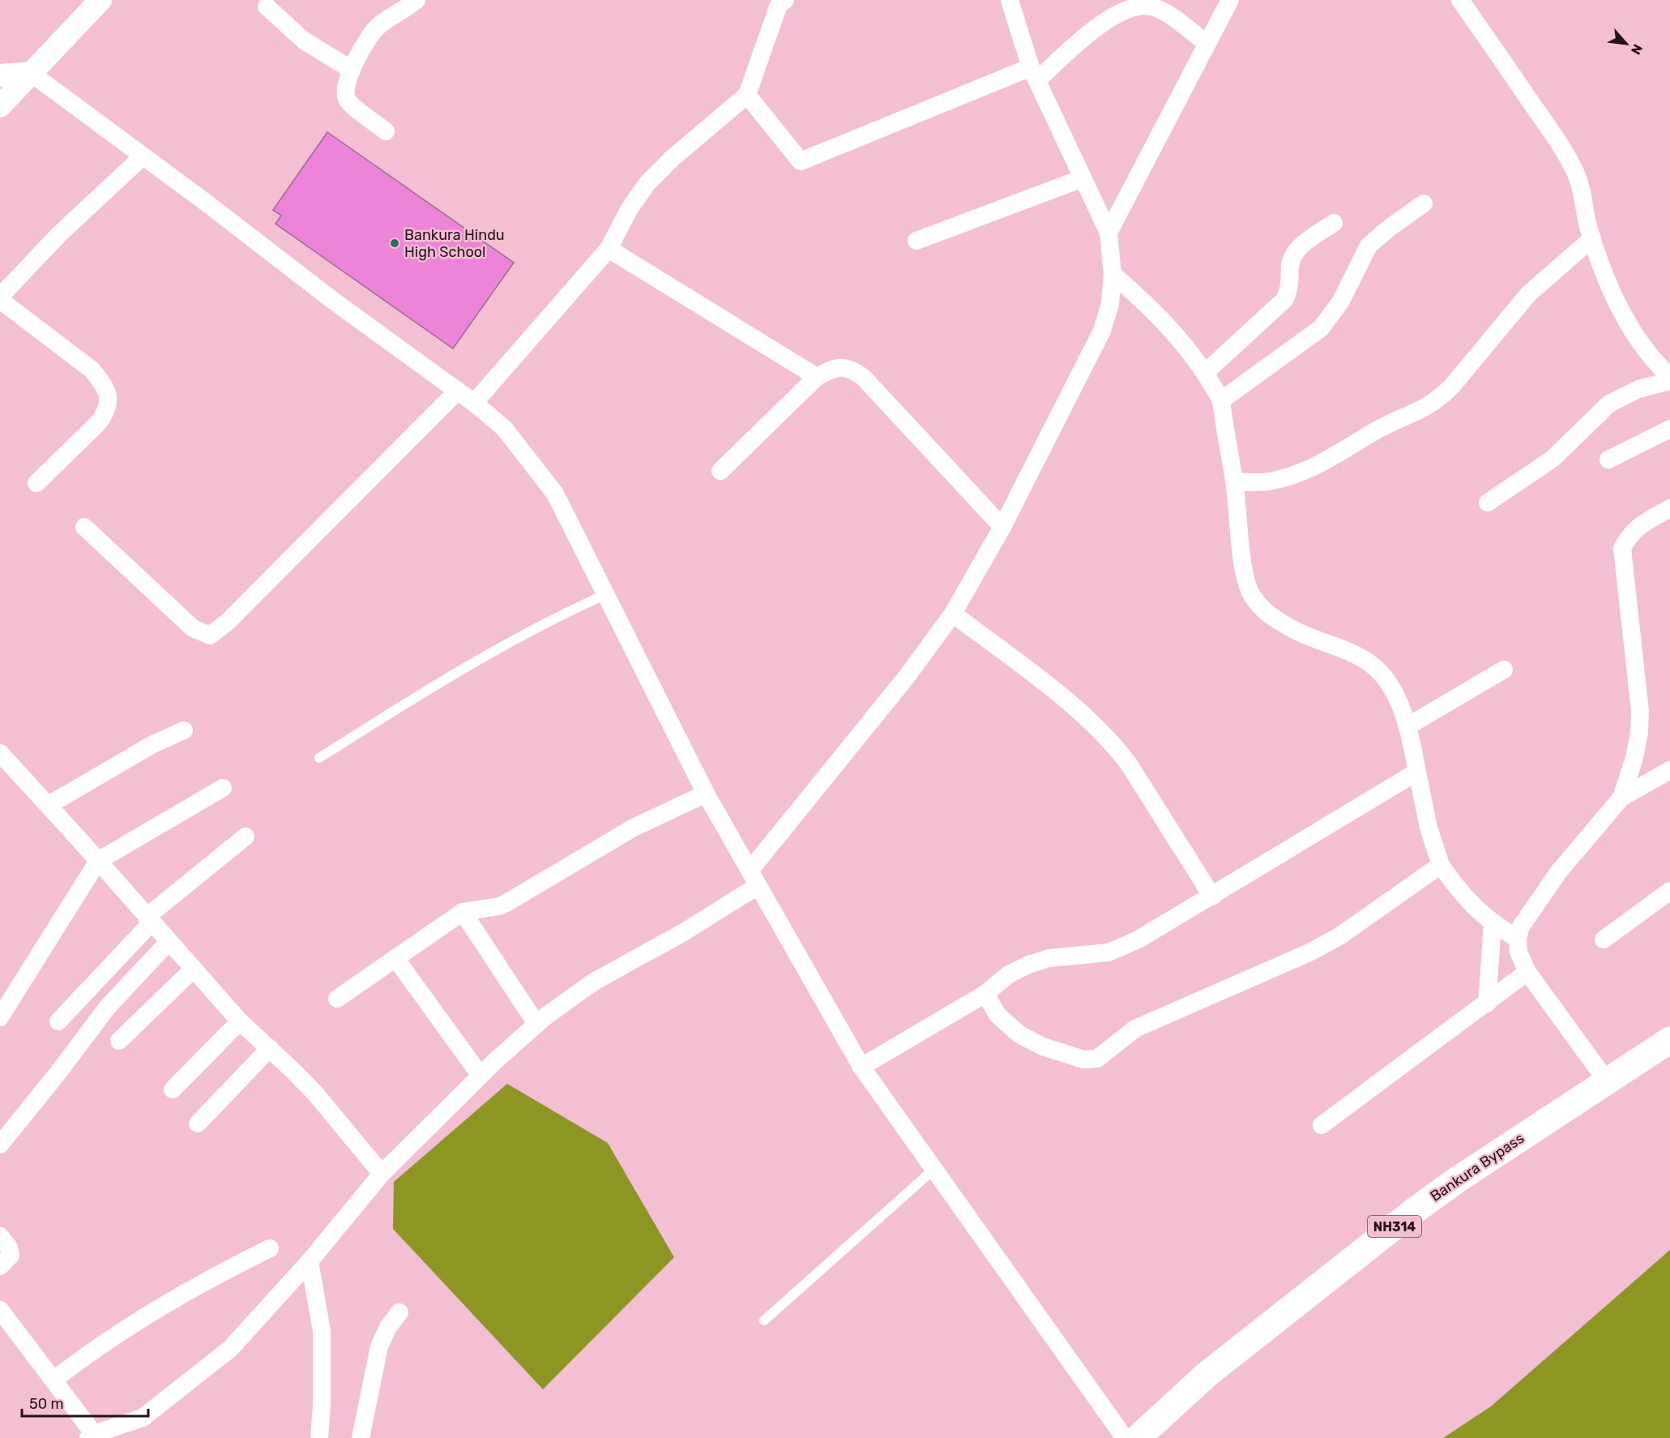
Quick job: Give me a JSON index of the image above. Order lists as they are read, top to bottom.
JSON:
{
  "streets": {
    "highway": ["Bankura Bypass", "NH314"]
  },
  "places": ["Bankura Hindu High School"],
  "scale_bar": "50 m",
  "north": "bottom right"
}
